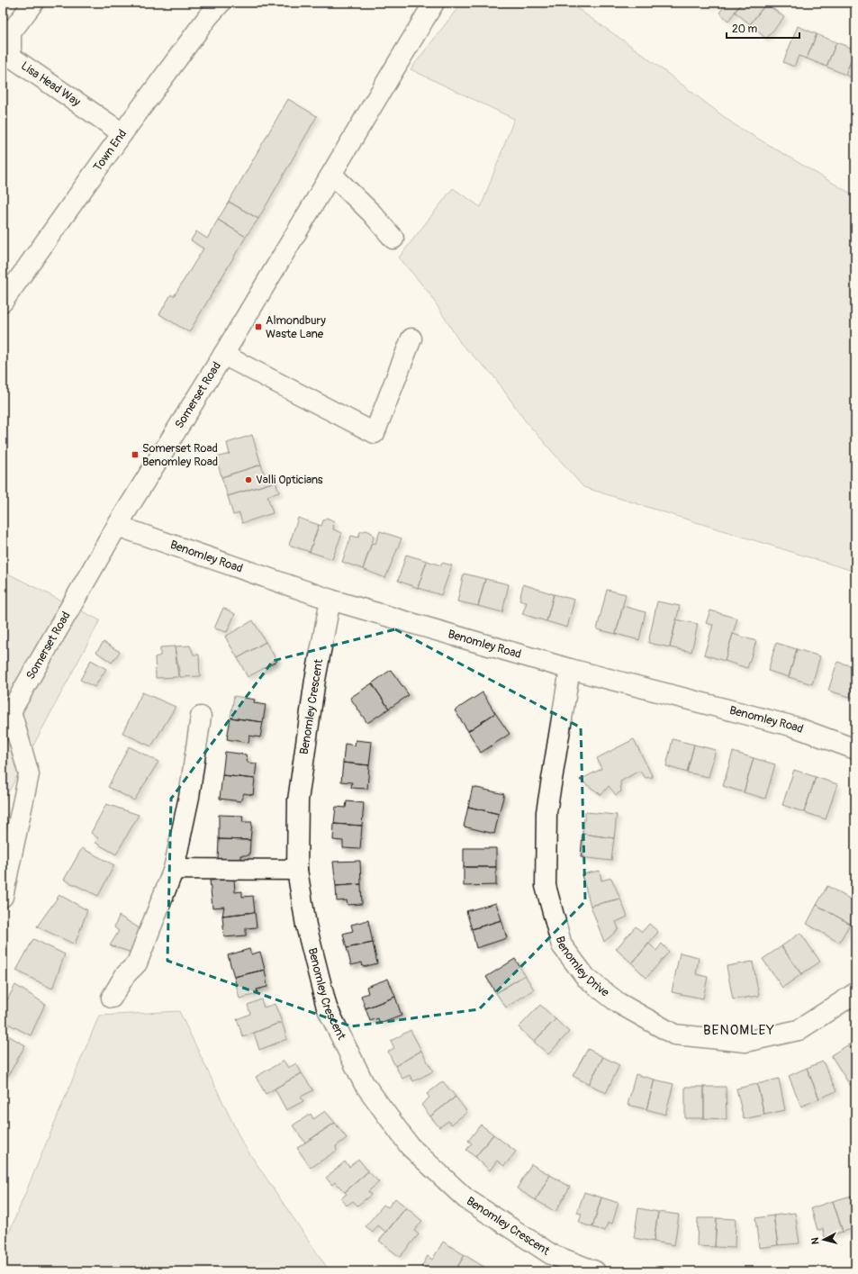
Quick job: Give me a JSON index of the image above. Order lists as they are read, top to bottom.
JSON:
{
  "streets": {
    "street": [
      "Lisa Head Way",
      "Town End",
      "Somerset Road",
      "Benomley Road",
      "Benomley Crescent",
      "Benomley Drive"
    ]
  },
  "crossings": [
    ["Lisa Head Way", "Town End"],
    ["Somerset Road", "Benomley Road"],
    ["Benomley Road", "Benomley Crescent"],
    ["Benomley Road", "Benomley Drive"]
  ],
  "districts": ["BENOMLEY"],
  "places": {
    "transit": ["Almondbury Waste Lane", "Somerset Road Benomley Road"],
    "other": ["Valli Opticians"]
  },
  "scale_bar": "20 m",
  "north": "left"
}
